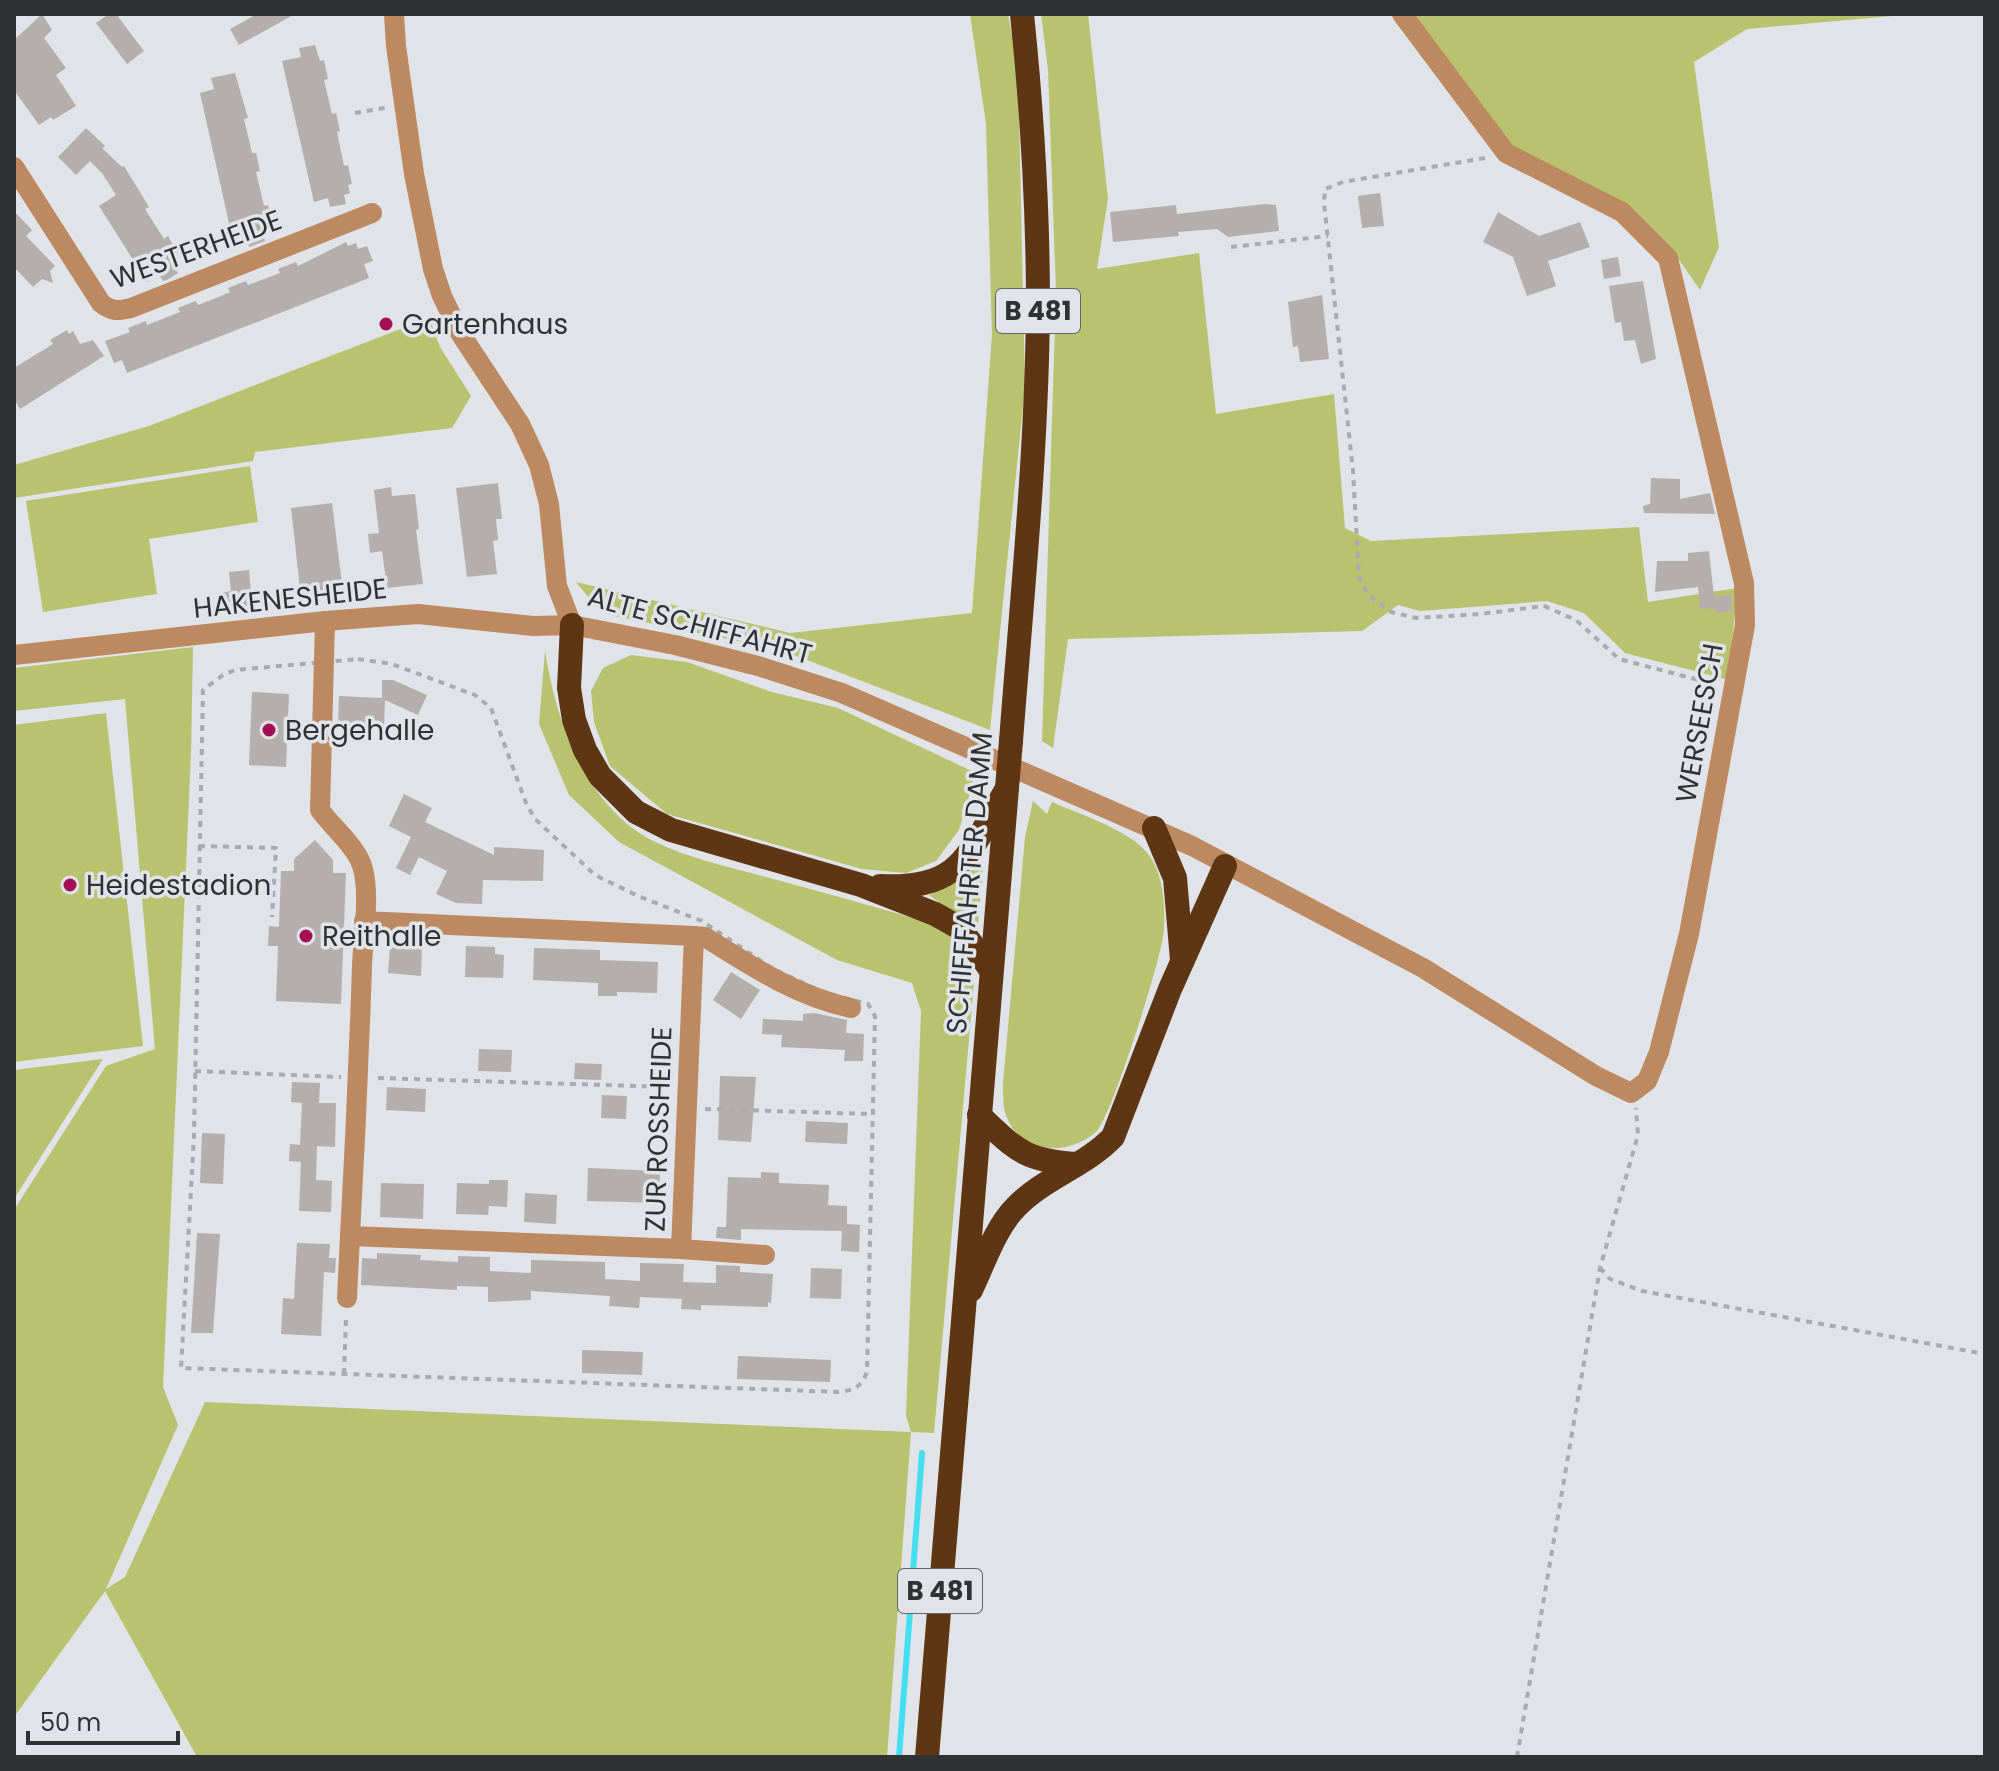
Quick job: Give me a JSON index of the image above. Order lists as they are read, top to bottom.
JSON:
{
  "streets": {
    "highway": ["B 481", "SCHIFFFAHRTER DAMM"],
    "street": [
      "WESTERHEIDE",
      "HAKENESHEIDE",
      "ALTE SCHIFFAHRT",
      "WERSEESCH",
      "ZUR ROSSHEIDE"
    ]
  },
  "crossings": [
    ["B 481", "HAKENESHEIDE"],
    ["B 481", "ALTE SCHIFFAHRT"],
    ["B 481", "SCHIFFFAHRTER DAMM"],
    ["HAKENESHEIDE", "ALTE SCHIFFAHRT"]
  ],
  "places": [
    "Gartenhaus",
    "Bergehalle",
    "Heidestadion",
    "Reithalle"
  ],
  "scale_bar": "50 m"
}
